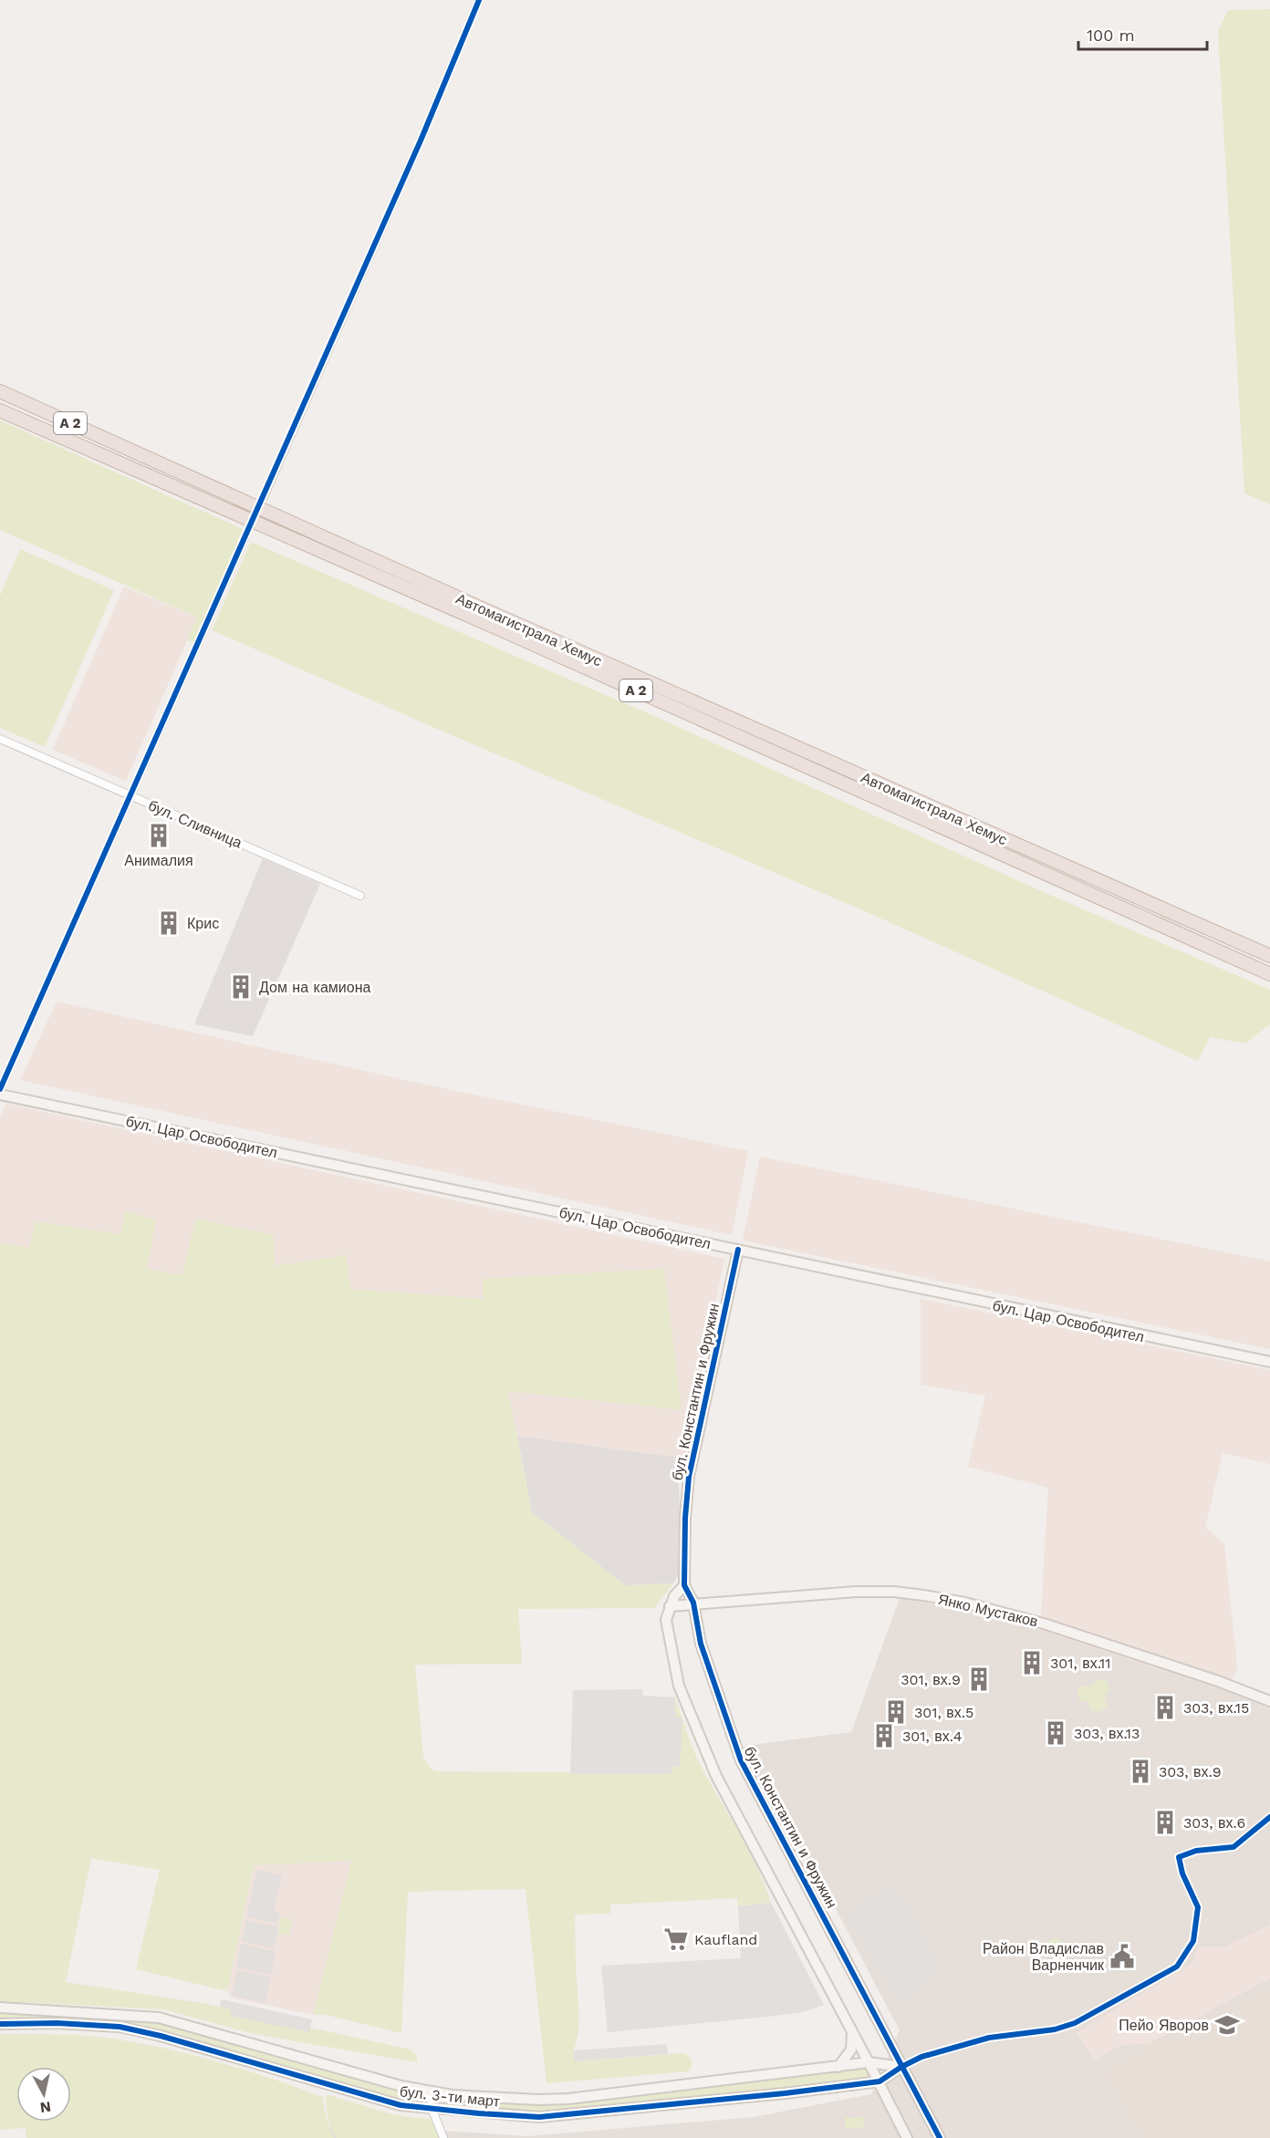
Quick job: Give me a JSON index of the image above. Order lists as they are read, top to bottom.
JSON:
{
  "streets": {
    "highway": ["A 2", "Автомагистрала Хемус"],
    "street": [
      "бул. Сливница",
      "бул. Цар Освободител",
      "бул. Константин и Фружин",
      "Янко Мустаков",
      "бул. 3-ти март"
    ]
  },
  "crossings": [
    ["бул. Цар Освободител", "бул. Константин и Фружин"],
    ["бул. Константин и Фружин", "Янко Мустаков"],
    ["бул. Константин и Фружин", "бул. 3-ти март"]
  ],
  "places": {
    "building": [
      "Анималия",
      "Крис",
      "Дом на камиона",
      "301, вх.11",
      "301, вх.9",
      "303, вх.15",
      "301, вх.5",
      "303, вх.13",
      "301, вх.4",
      "303, вх.9",
      "303, вх.6"
    ],
    "supermarket": ["Kaufland"],
    "public building": ["Район Владислав Варненчик"],
    "school or university": ["Пейо Яворов"]
  },
  "scale_bar": "100 m",
  "north": "bottom"
}
